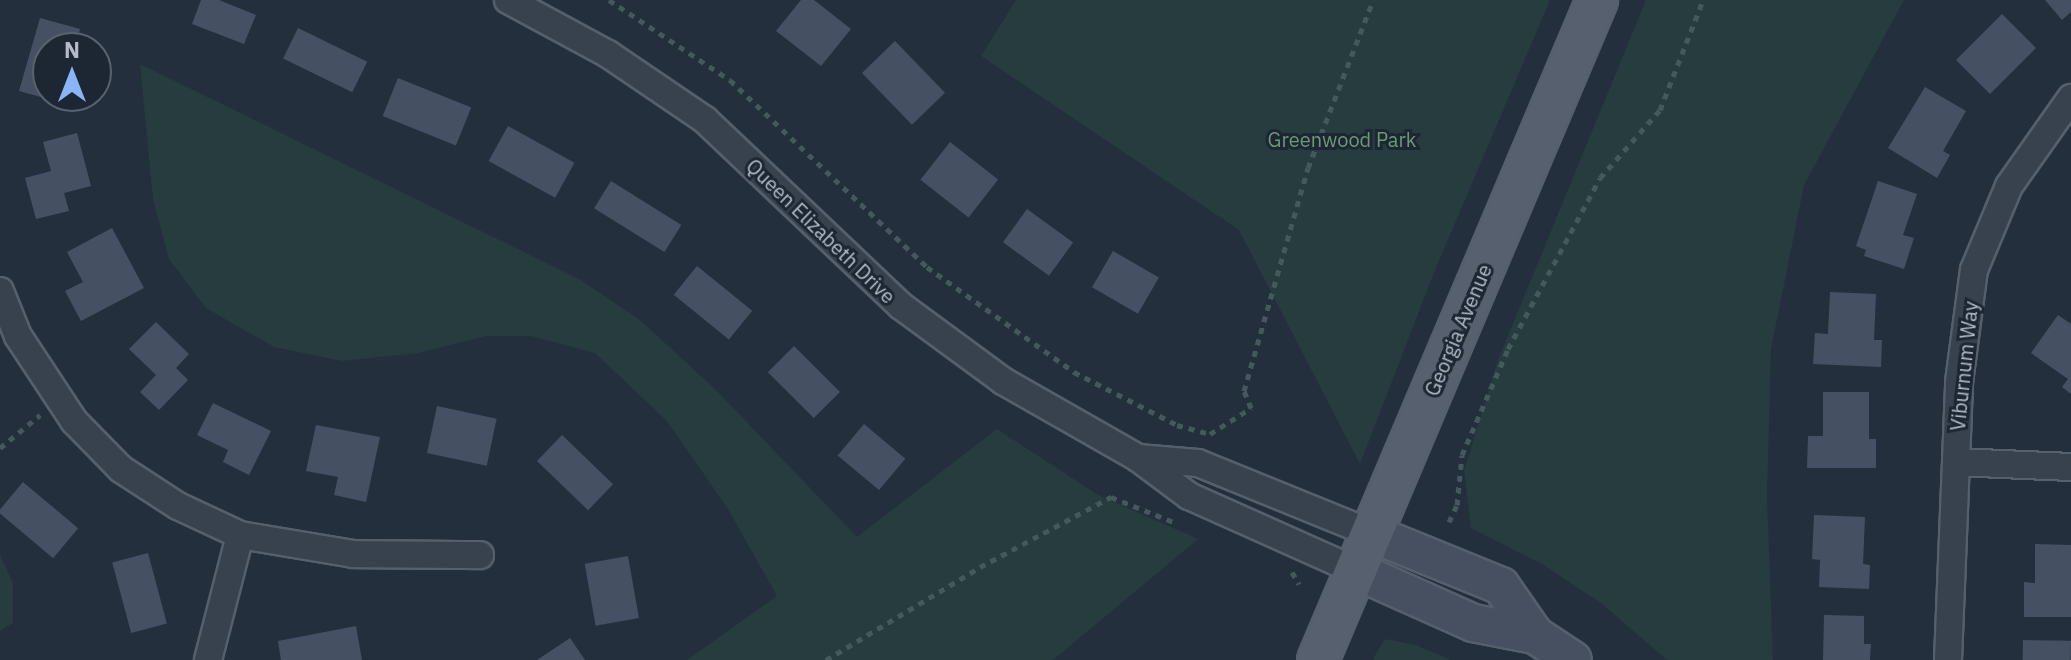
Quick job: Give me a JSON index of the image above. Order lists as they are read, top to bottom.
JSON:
{
  "streets": {
    "main road": ["Georgia Avenue"],
    "street": ["Queen Elizabeth Drive", "Viburnum Way"]
  },
  "crossings": [
    ["Queen Elizabeth Drive", "Georgia Avenue"]
  ],
  "parks": ["Greenwood Park"],
  "north": "top"
}
